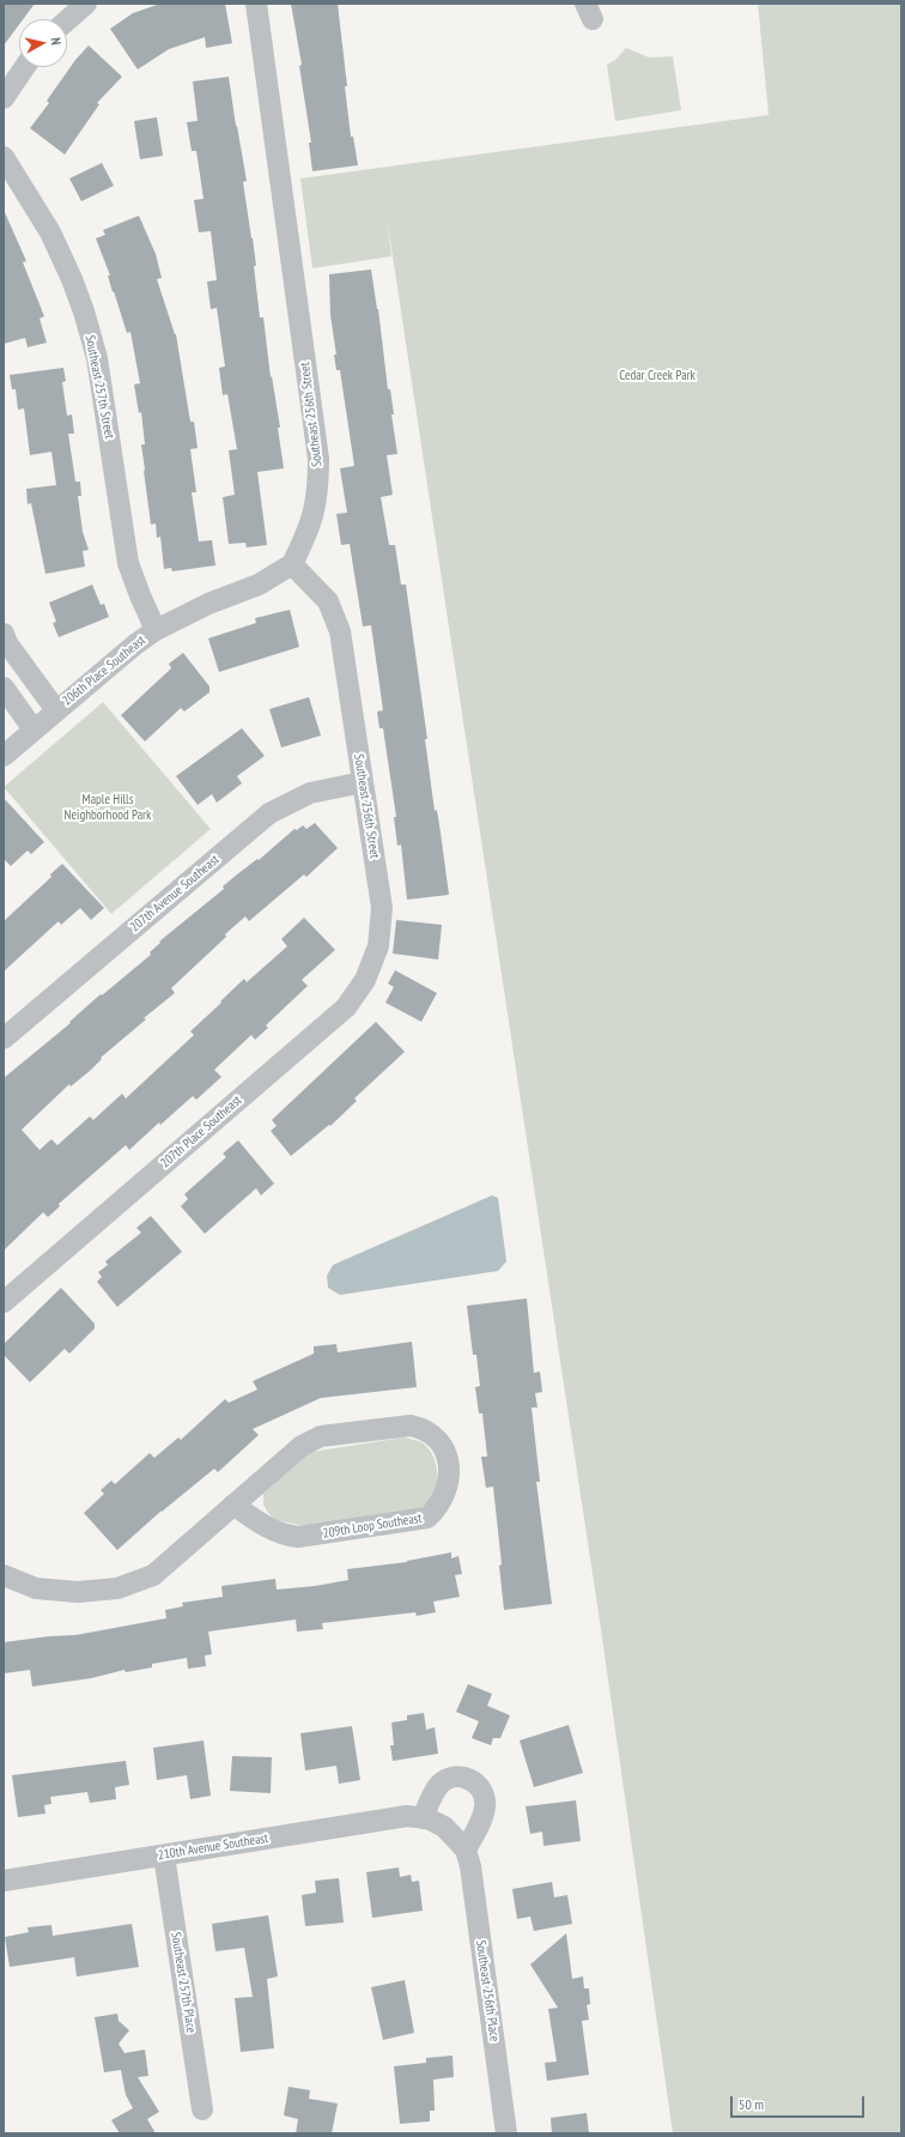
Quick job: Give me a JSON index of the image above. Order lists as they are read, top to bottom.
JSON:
{
  "streets": {
    "street": [
      "Southeast 257th Street",
      "Southeast 256th Street",
      "206th Place Southeast",
      "207th Avenue Southeast",
      "207th Place Southeast",
      "209th Loop Southeast",
      "210th Avenue Southeast",
      "Southeast 257th Place",
      "Southeast 256th Place"
    ]
  },
  "crossings": [
    ["Southeast 257th Street", "206th Place Southeast"],
    ["Southeast 256th Street", "206th Place Southeast"],
    ["Southeast 256th Street", "207th Avenue Southeast"],
    ["Southeast 256th Street", "207th Place Southeast"],
    ["210th Avenue Southeast", "Southeast 257th Place"],
    ["210th Avenue Southeast", "Southeast 256th Place"]
  ],
  "parks": ["Cedar Creek Park", "Maple Hills Neighborhood Park"],
  "scale_bar": "50 m",
  "north": "right"
}
